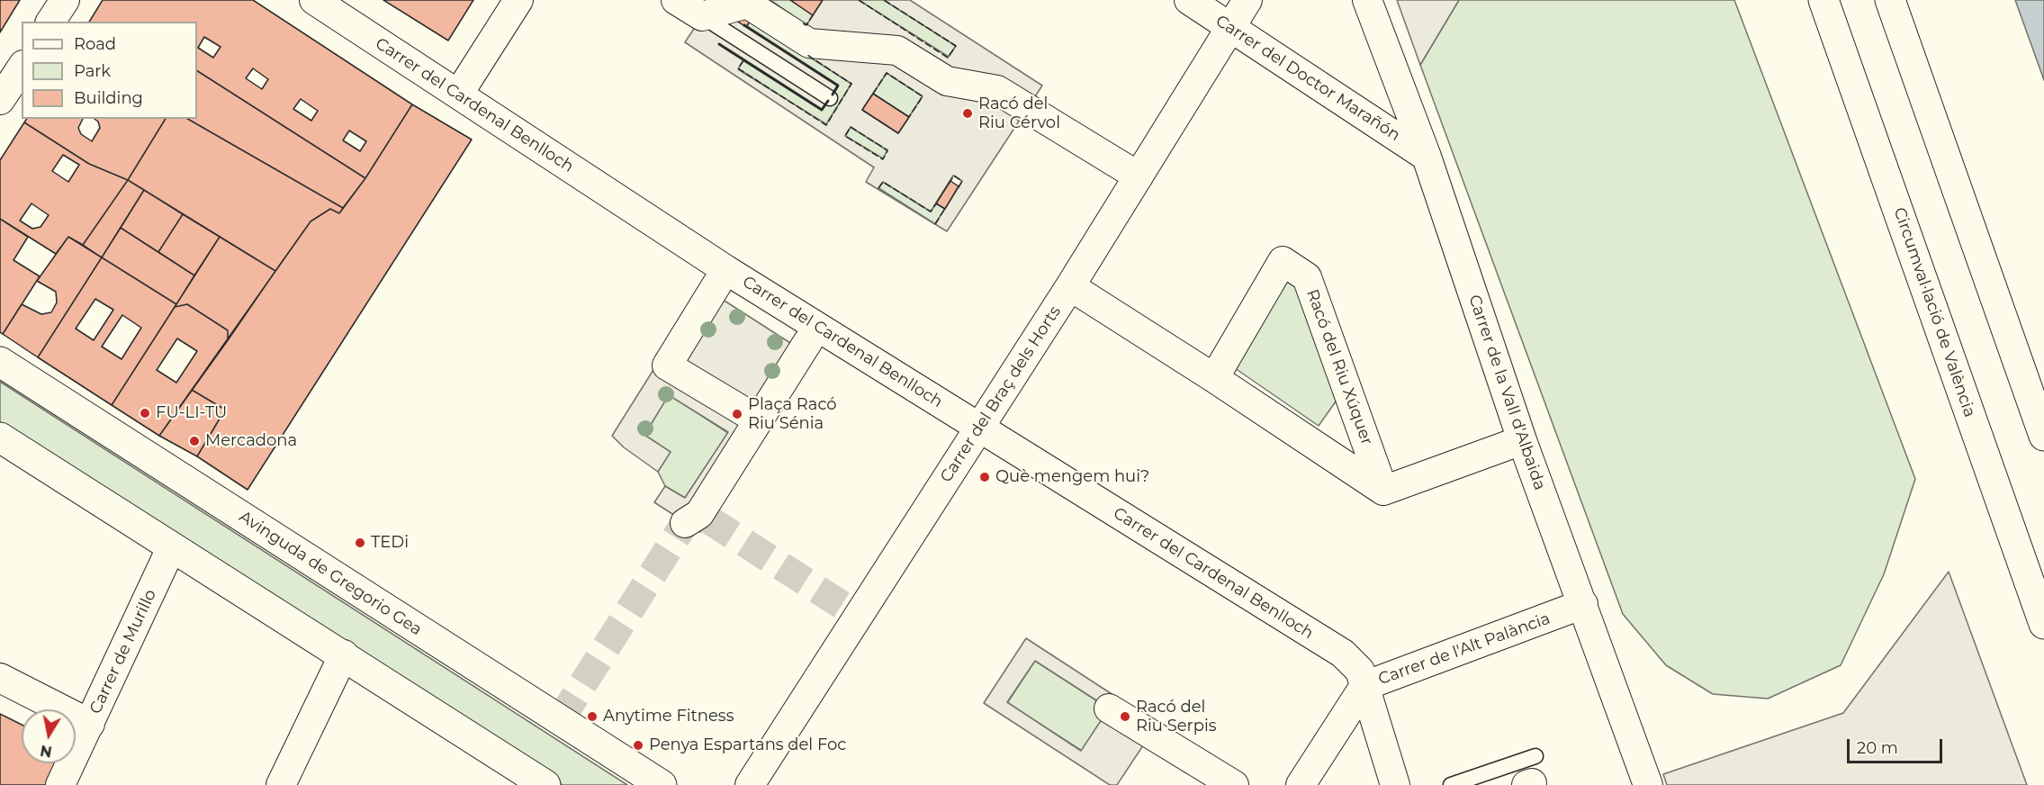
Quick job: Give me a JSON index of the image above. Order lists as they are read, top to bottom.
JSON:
{
  "streets": {
    "main road": ["Circumval·lació de València", "Avinguda de Gregorio Gea"],
    "street": [
      "Carrer del Doctor Marañón",
      "Carrer del Cardenal Benlloch",
      "Racó del Riu Xúquer",
      "Carrer de la Vall d'Albaida",
      "Carrer del Braç dels Horts",
      "Carrer de l'Alt Palància",
      "Carrer de Murillo"
    ]
  },
  "crossings": [
    ["Carrer del Doctor Marañón", "Carrer de la Vall d'Albaida"],
    ["Carrer del Doctor Marañón", "Carrer del Braç dels Horts"],
    ["Carrer del Cardenal Benlloch", "Carrer del Braç dels Horts"],
    ["Carrer del Cardenal Benlloch", "Carrer de l'Alt Palància"],
    ["Racó del Riu Xúquer", "Carrer del Braç dels Horts"],
    ["Carrer de la Vall d'Albaida", "Carrer de l'Alt Palància"]
  ],
  "places": [
    "Racó del Riu Cérvol",
    "FU-LI-TU",
    "Plaça Racó Riu Sénia",
    "Mercadona",
    "Què mengem hui?",
    "TEDi",
    "Anytime Fitness",
    "Racó del Riu Serpis",
    "Penya Espartans del Foc"
  ],
  "legend": ["Road", "Park", "Building"],
  "scale_bar": "20 m",
  "north": "bottom"
}
